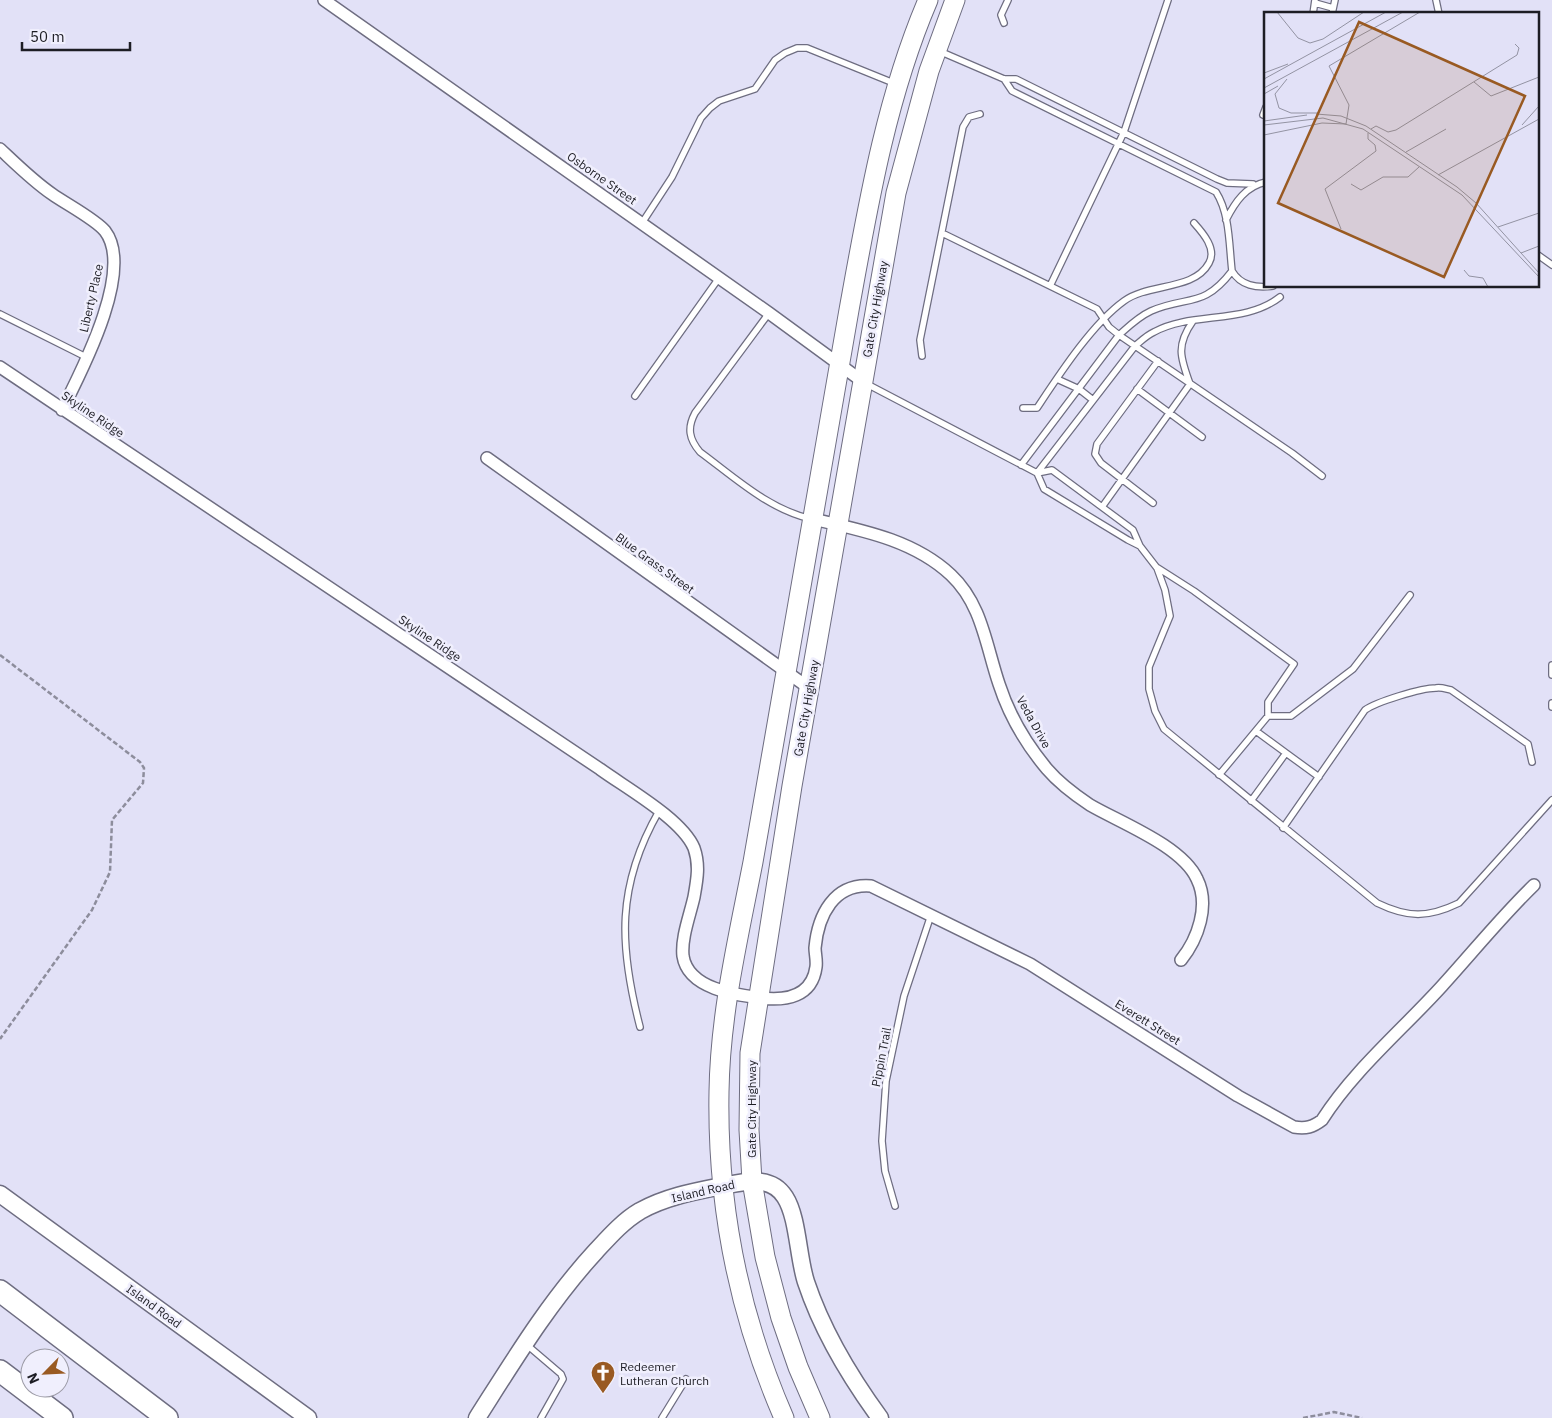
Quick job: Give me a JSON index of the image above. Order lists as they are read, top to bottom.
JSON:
{
  "streets": {
    "main road": ["Gate City Highway"],
    "street": [
      "Osborne Street",
      "Liberty Place",
      "Skyline Ridge",
      "Blue Grass Street",
      "Veda Drive",
      "Everett Street",
      "Island Road"
    ],
    "lane": ["Pippin Trail"]
  },
  "crossings": [
    ["Osborne Street", "Gate City Highway"],
    ["Liberty Place", "Skyline Ridge"],
    ["Gate City Highway", "Skyline Ridge"],
    ["Gate City Highway", "Blue Grass Street"],
    ["Gate City Highway", "Veda Drive"],
    ["Gate City Highway", "Everett Street"],
    ["Gate City Highway", "Island Road"],
    ["Skyline Ridge", "Everett Street"],
    ["Everett Street", "Pippin Trail"]
  ],
  "places": {
    "church": ["Redeemer Lutheran Church"]
  },
  "scale_bar": "50 m",
  "north": "bottom left"
}
